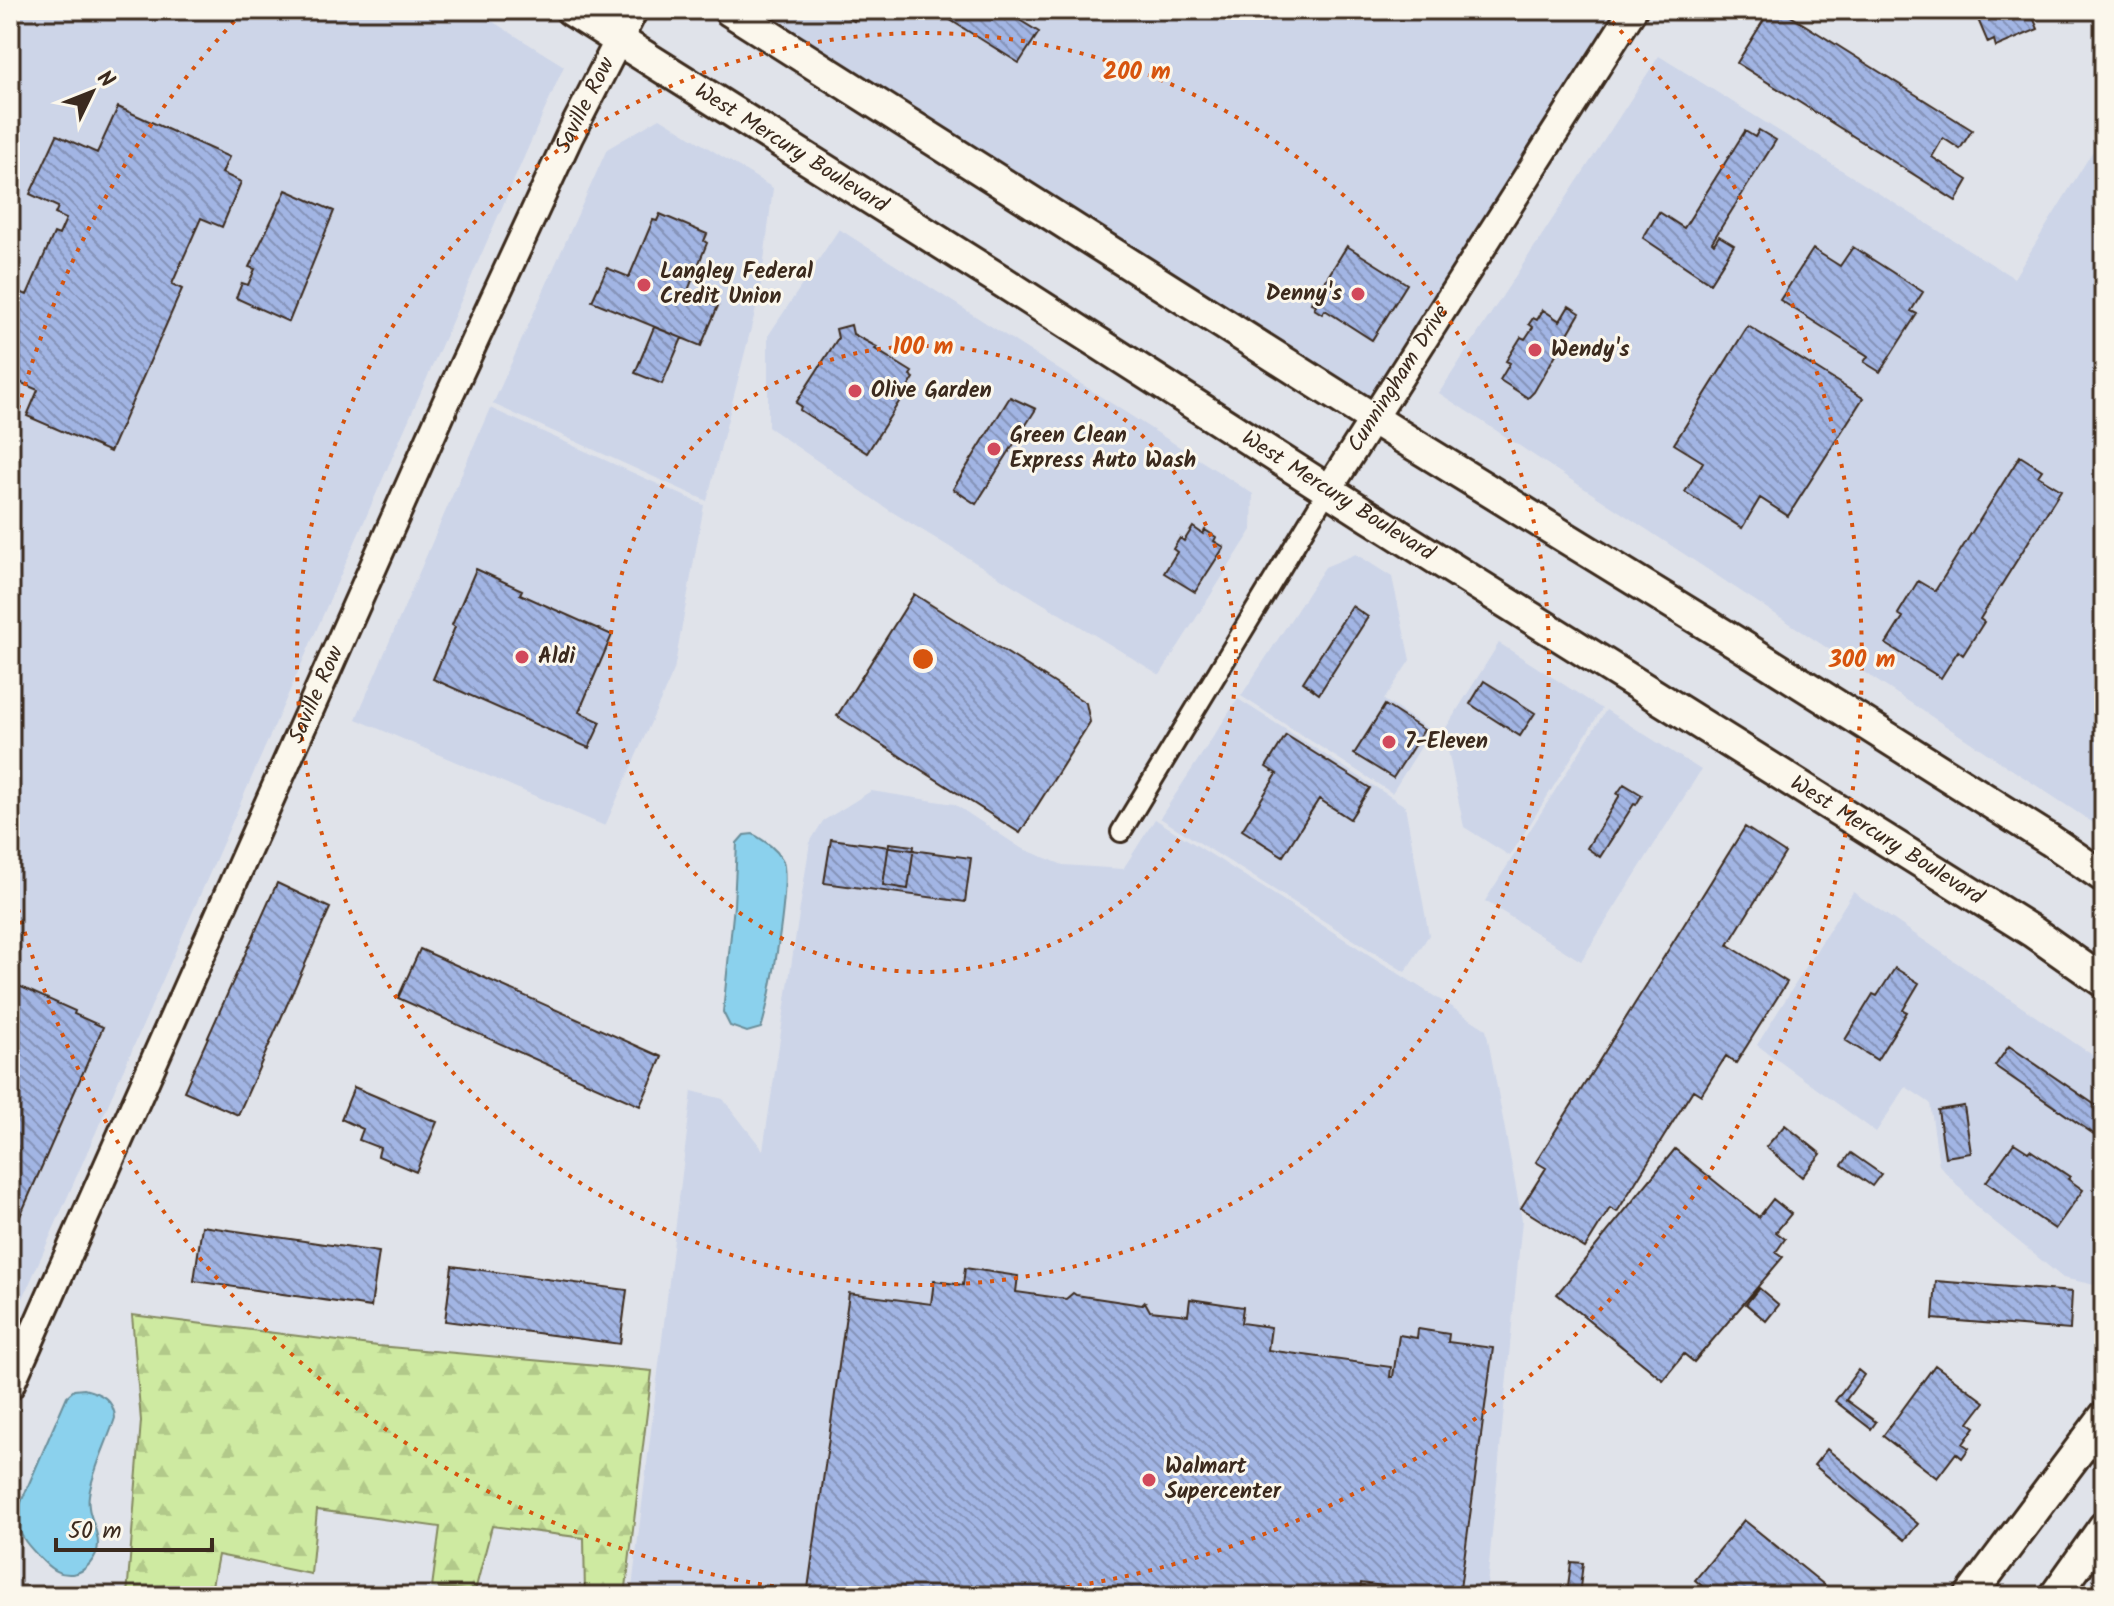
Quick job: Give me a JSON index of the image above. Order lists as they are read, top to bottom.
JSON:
{
  "streets": {
    "main road": ["West Mercury Boulevard"],
    "street": ["Saville Row", "Cunningham Drive"]
  },
  "crossings": [
    ["Saville Row", "West Mercury Boulevard"],
    ["West Mercury Boulevard", "Cunningham Drive"]
  ],
  "places": [
    "Langley Federal Credit Union",
    "Denny's",
    "Wendy's",
    "Olive Garden",
    "Green Clean Express Auto Wash",
    "Aldi",
    "7-Eleven",
    "Walmart Supercenter"
  ],
  "scale_bar": "50 m",
  "north": "top right",
  "rings": ["200 m", "100 m", "300 m"]
}
